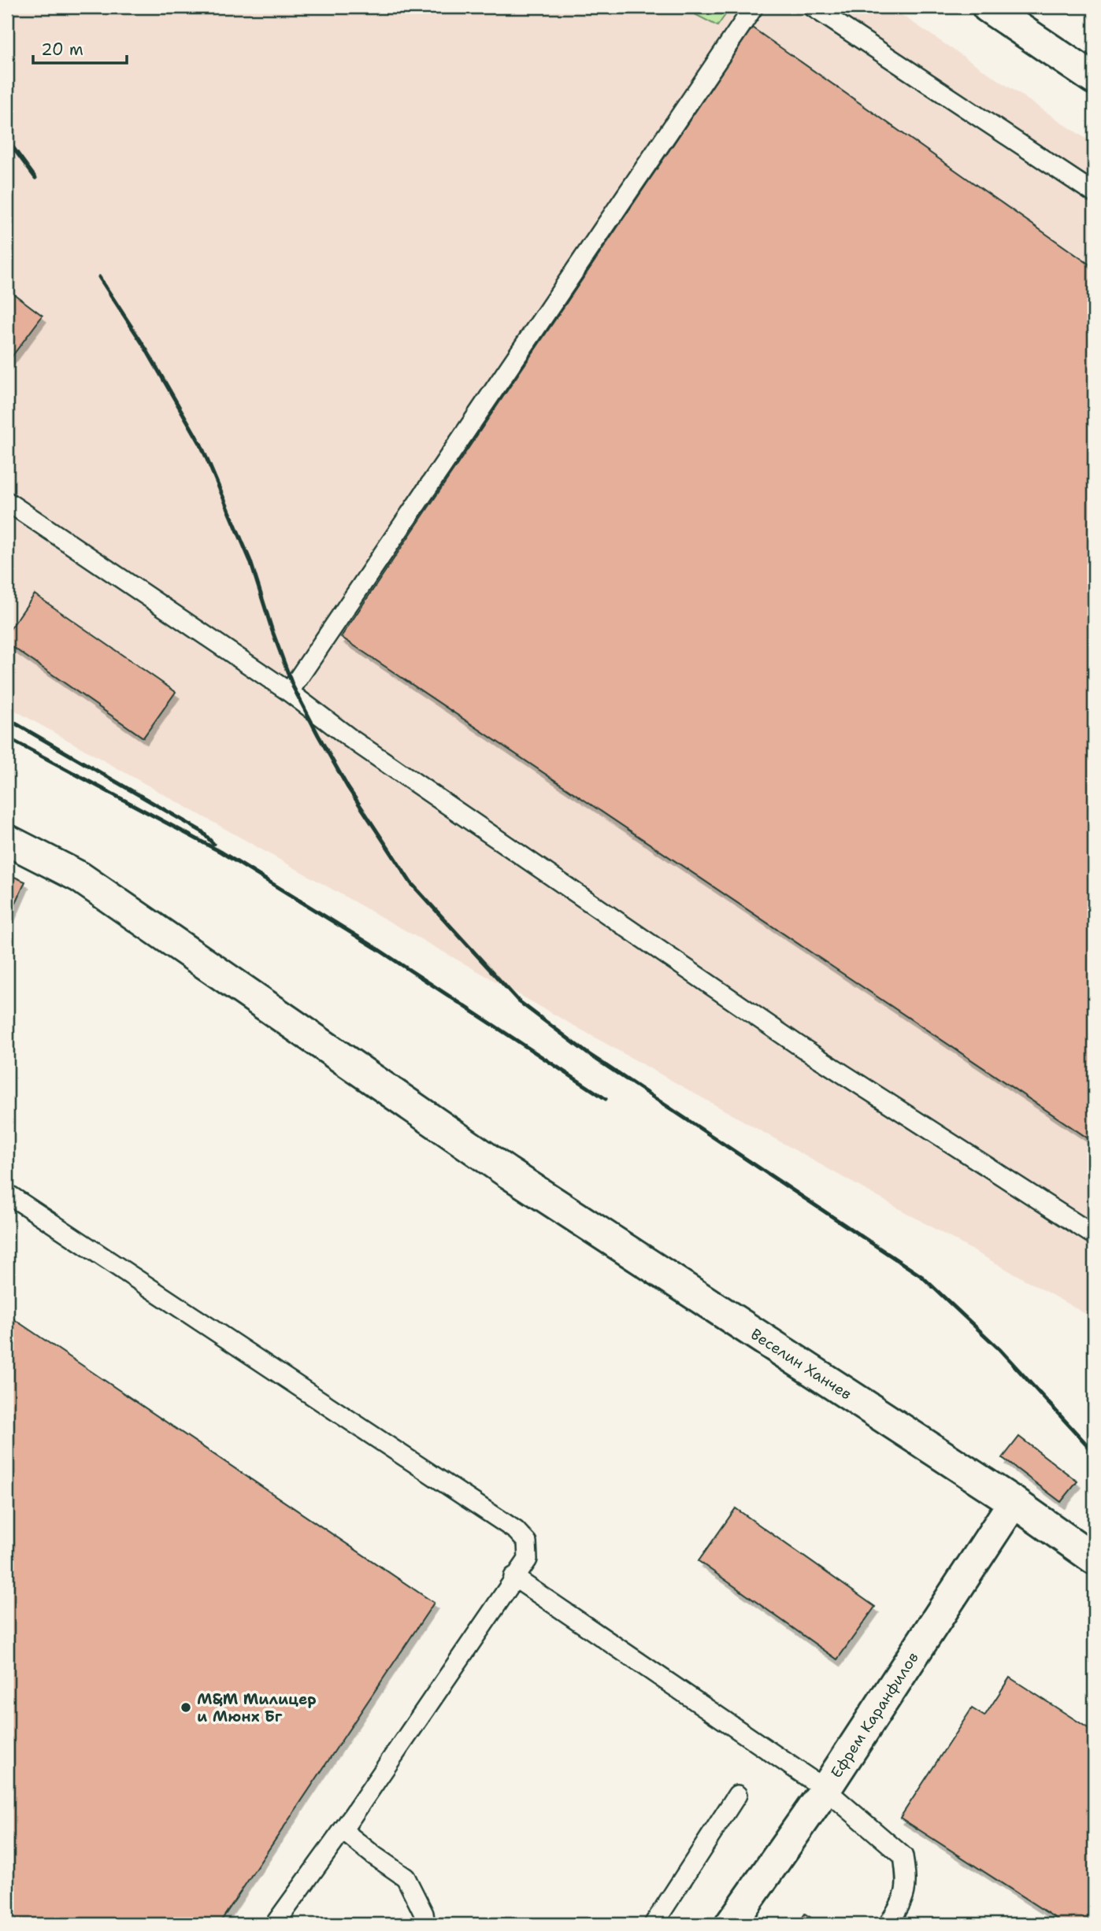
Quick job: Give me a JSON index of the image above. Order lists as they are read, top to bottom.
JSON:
{
  "streets": {
    "street": ["Веселин Ханчев", "Ефрем Каранфилов"]
  },
  "crossings": [
    ["Веселин Ханчев", "Ефрем Каранфилов"]
  ],
  "places": ["М&M Mилицер и Мюнх Бг"],
  "scale_bar": "20 m"
}
